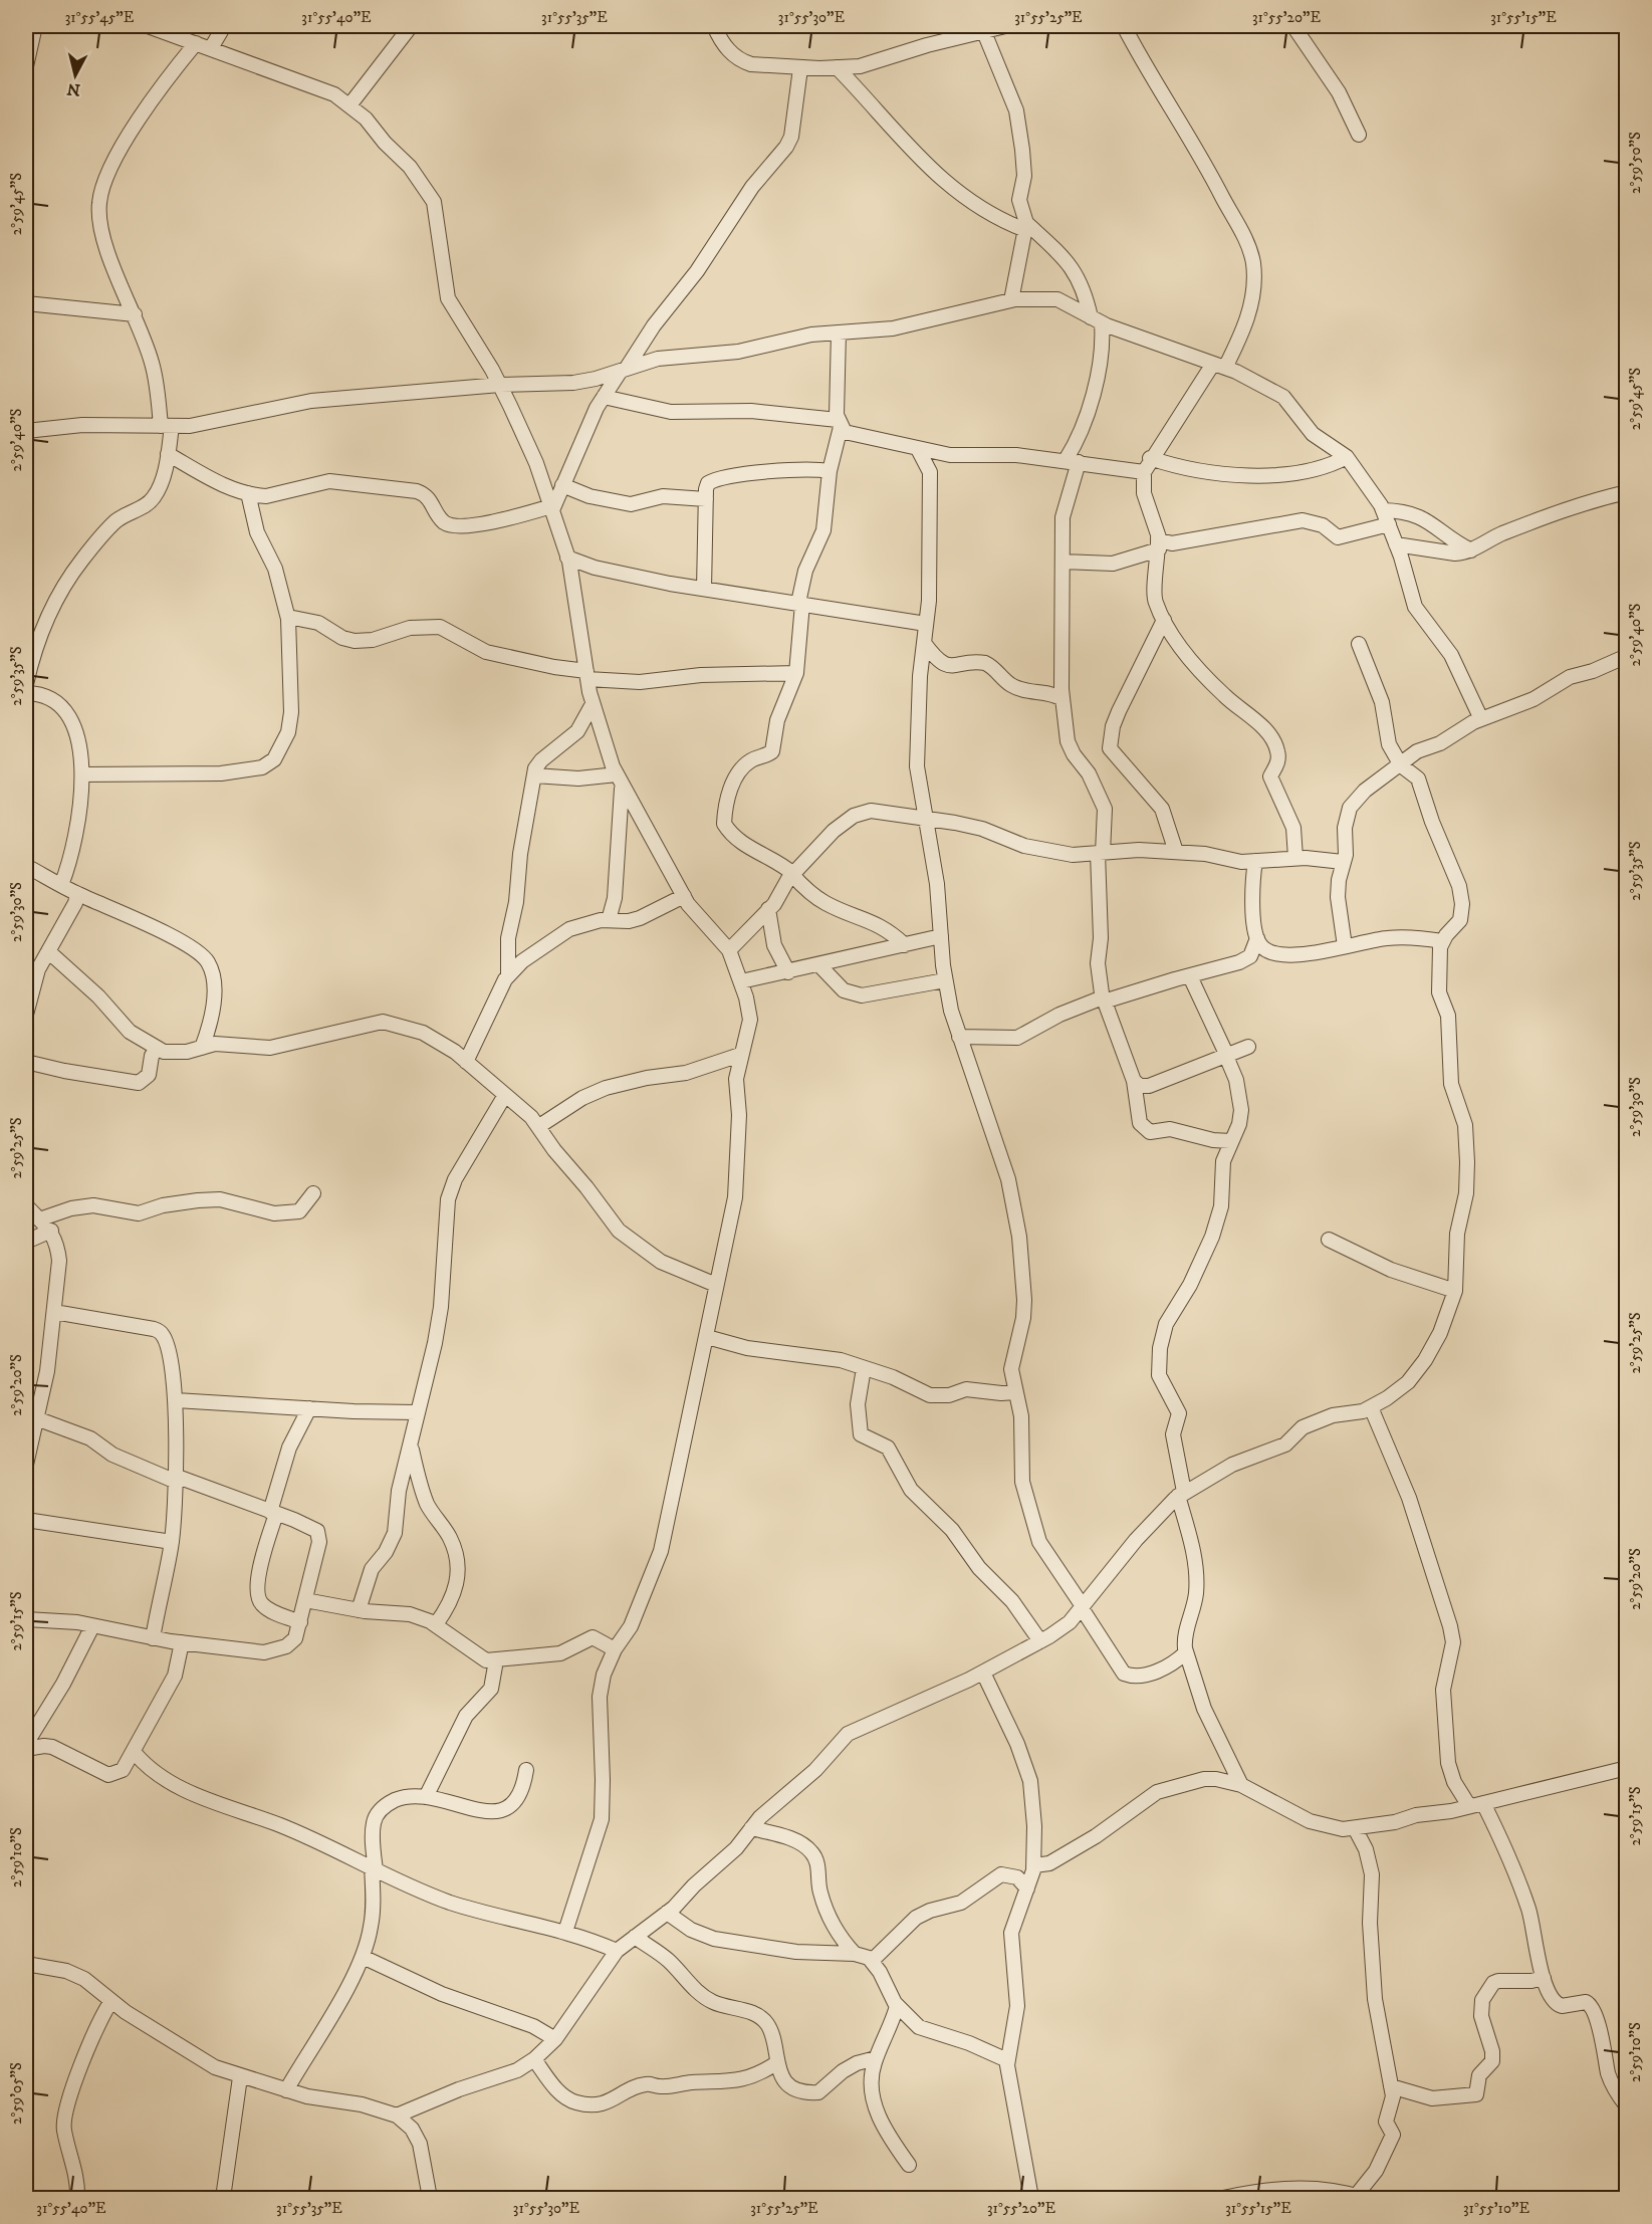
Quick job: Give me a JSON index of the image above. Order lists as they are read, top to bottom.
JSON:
{
  "north": "bottom",
  "coordinates": [
    "31°55'45\"E",
    "31°55'40\"E",
    "31°55'35\"E",
    "31°55'30\"E",
    "31°55'25\"E",
    "31°55'20\"E",
    "31°55'15\"E",
    "2°59'50\"S",
    "2°59'45\"S",
    "2°59'40\"S",
    "2°59'35\"S",
    "2°59'30\"S",
    "2°59'25\"S",
    "2°59'20\"S",
    "2°59'15\"S",
    "2°59'10\"S",
    "2°59'05\"S",
    "31°55'10\"E"
  ]
}
